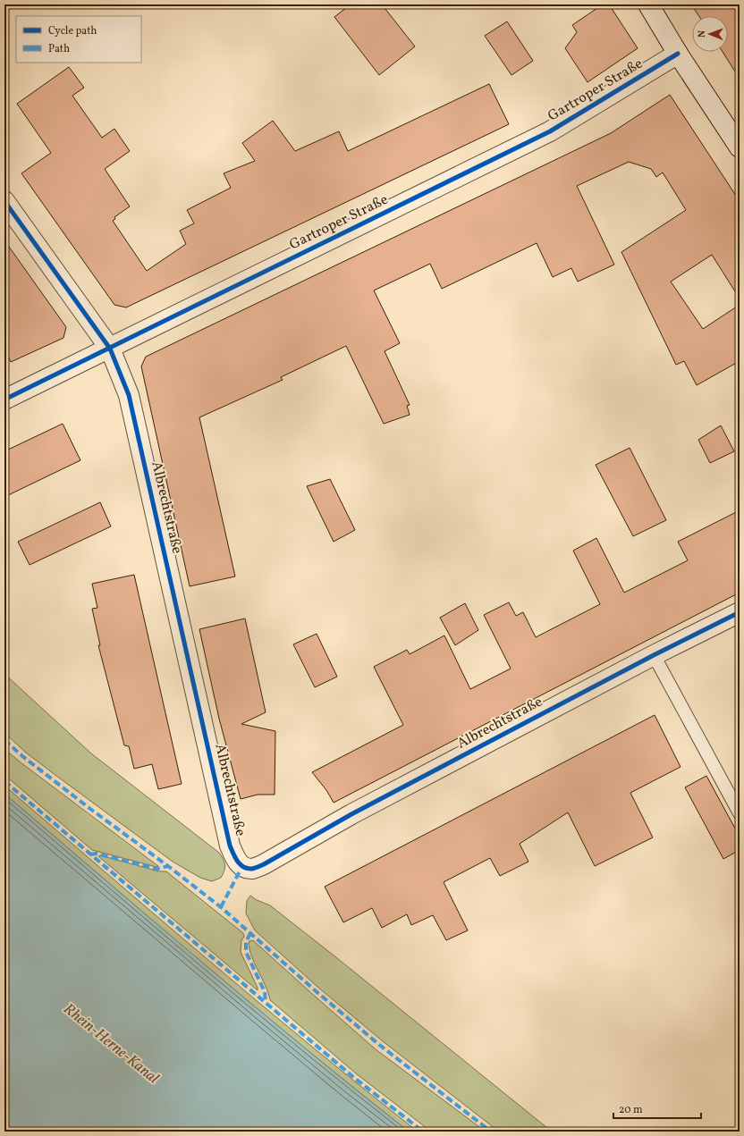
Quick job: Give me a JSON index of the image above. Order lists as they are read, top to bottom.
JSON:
{
  "streets": {
    "street": ["Gartroper Straße", "Albrechtstraße"]
  },
  "crossings": [
    ["Gartroper Straße", "Albrechtstraße"]
  ],
  "water": ["Rhein-Herne-Kanal"],
  "legend": ["Cycle path", "Path"],
  "scale_bar": "20 m",
  "north": "left"
}
